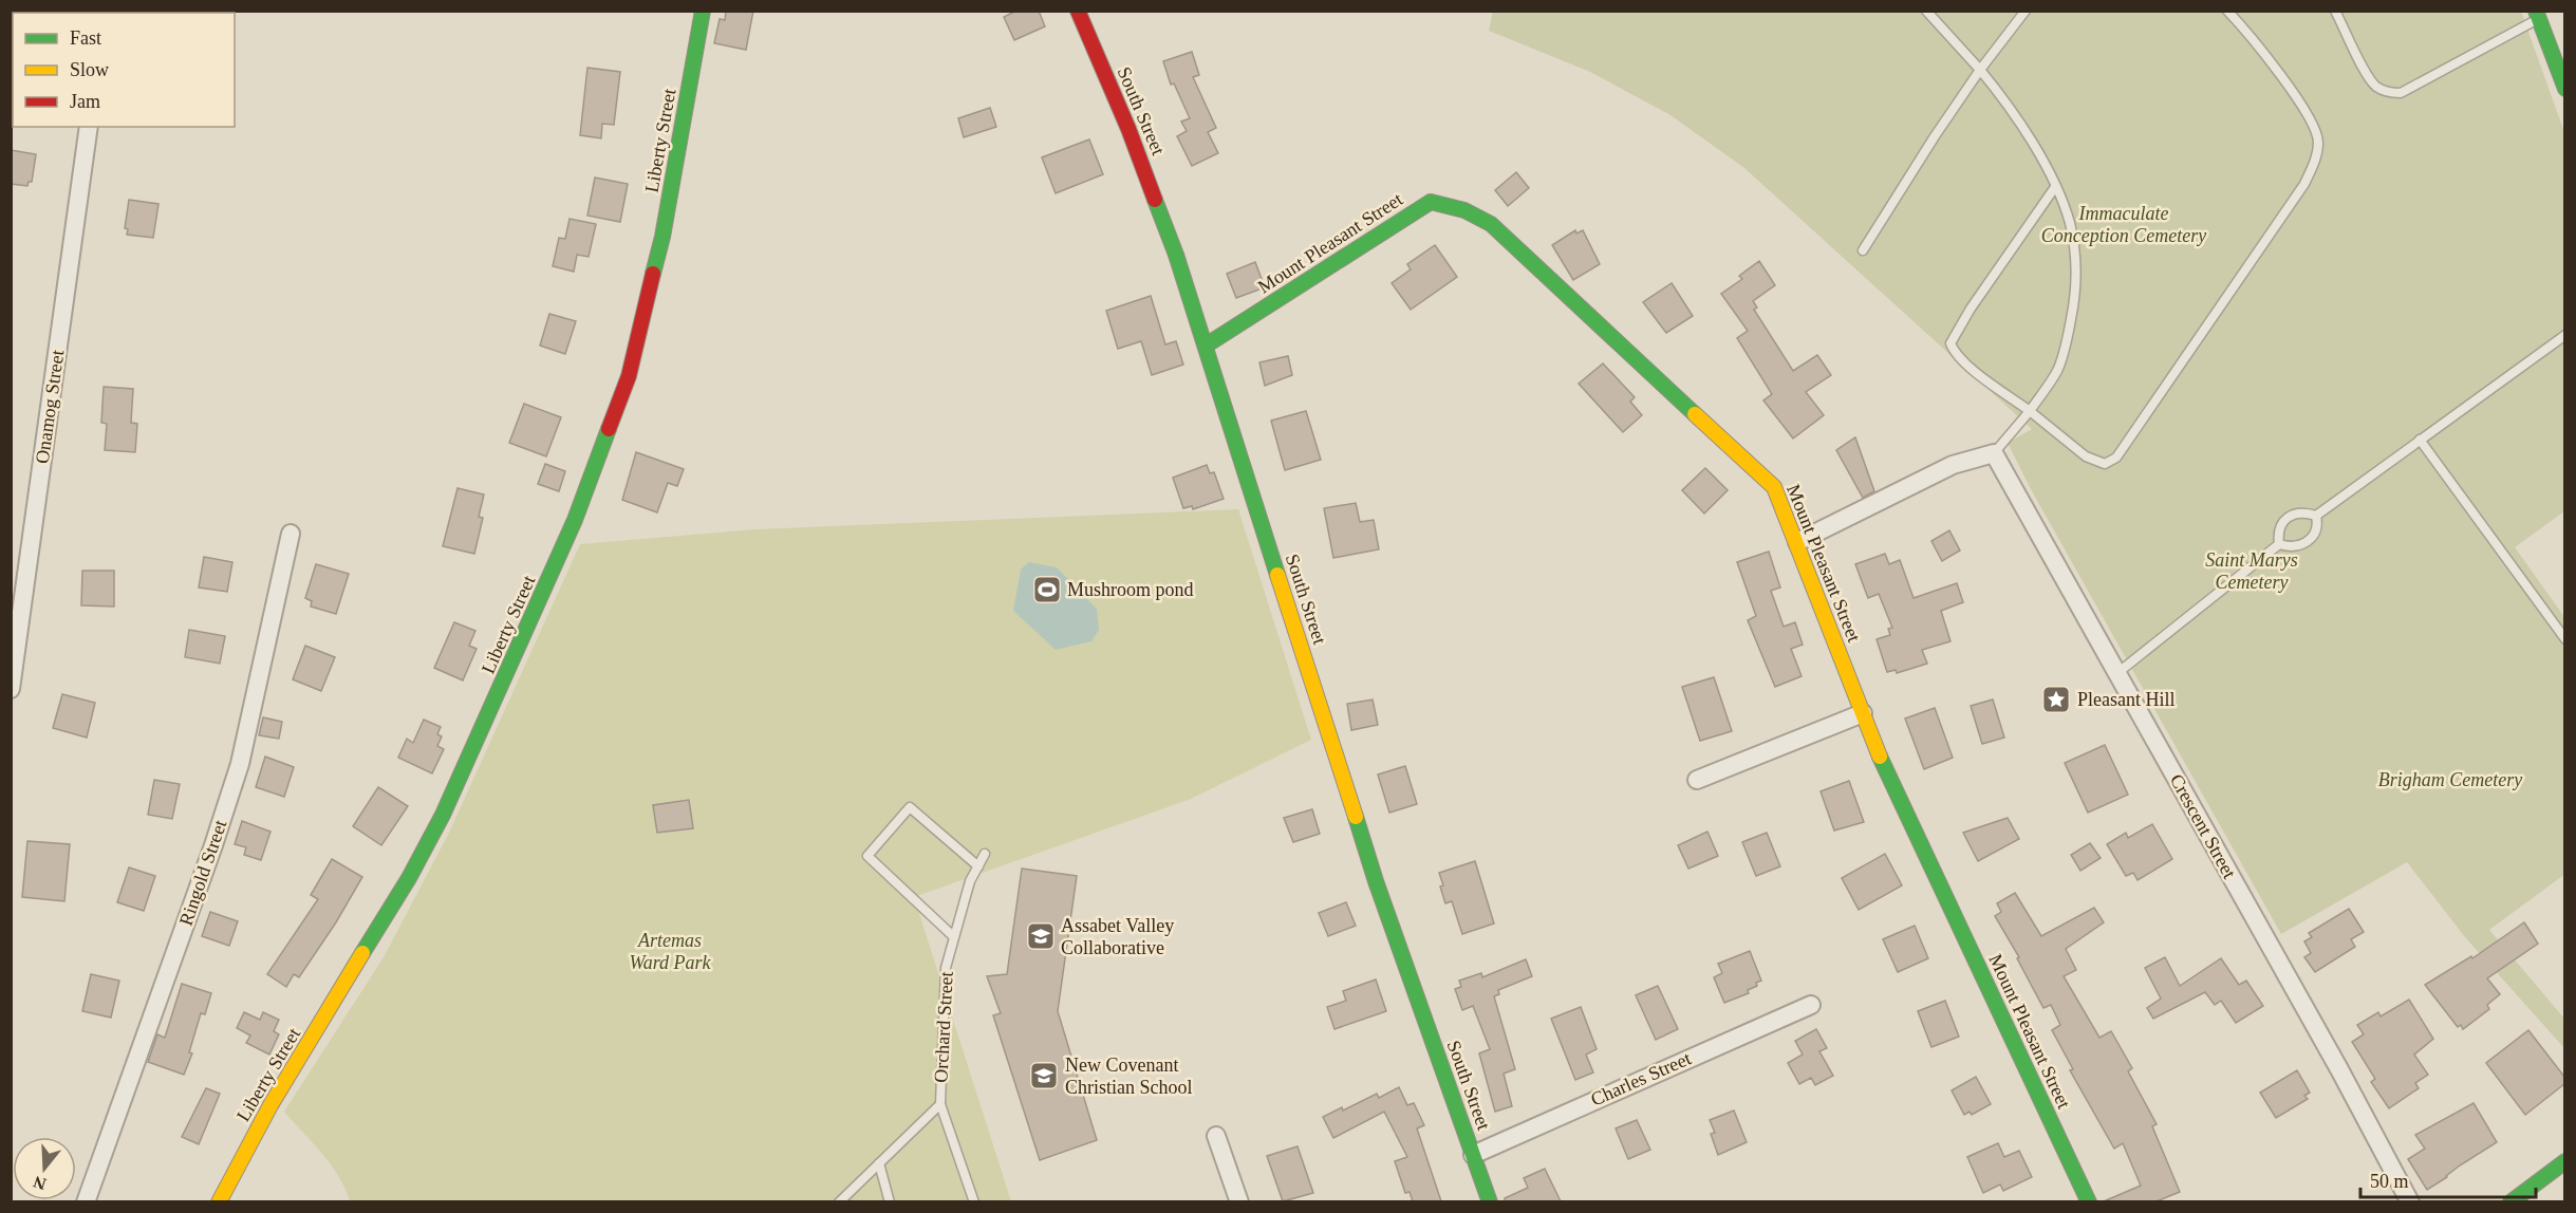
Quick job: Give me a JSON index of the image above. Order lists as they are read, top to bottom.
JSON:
{
  "streets": {
    "street": [
      "South Street",
      "Liberty Street",
      "Mount Pleasant Street",
      "Onamog Street",
      "Crescent Street",
      "Ringold Street",
      "Charles Street"
    ],
    "lane": ["Orchard Street"]
  },
  "crossings": [
    ["South Street", "Mount Pleasant Street"],
    ["South Street", "Charles Street"]
  ],
  "parks": [
    "Immaculate Conception Cemetery",
    "Saint Marys Cemetery",
    "Brigham Cemetery",
    "Artemas Ward Park"
  ],
  "places": {
    "sports": ["Mushroom pond"],
    "place": ["Pleasant Hill"],
    "school or university": ["Assabet Valley Collaborative", "New Covenant Christian School"]
  },
  "legend": ["Fast", "Slow", "Jam"],
  "scale_bar": "50 m",
  "north": "bottom"
}
